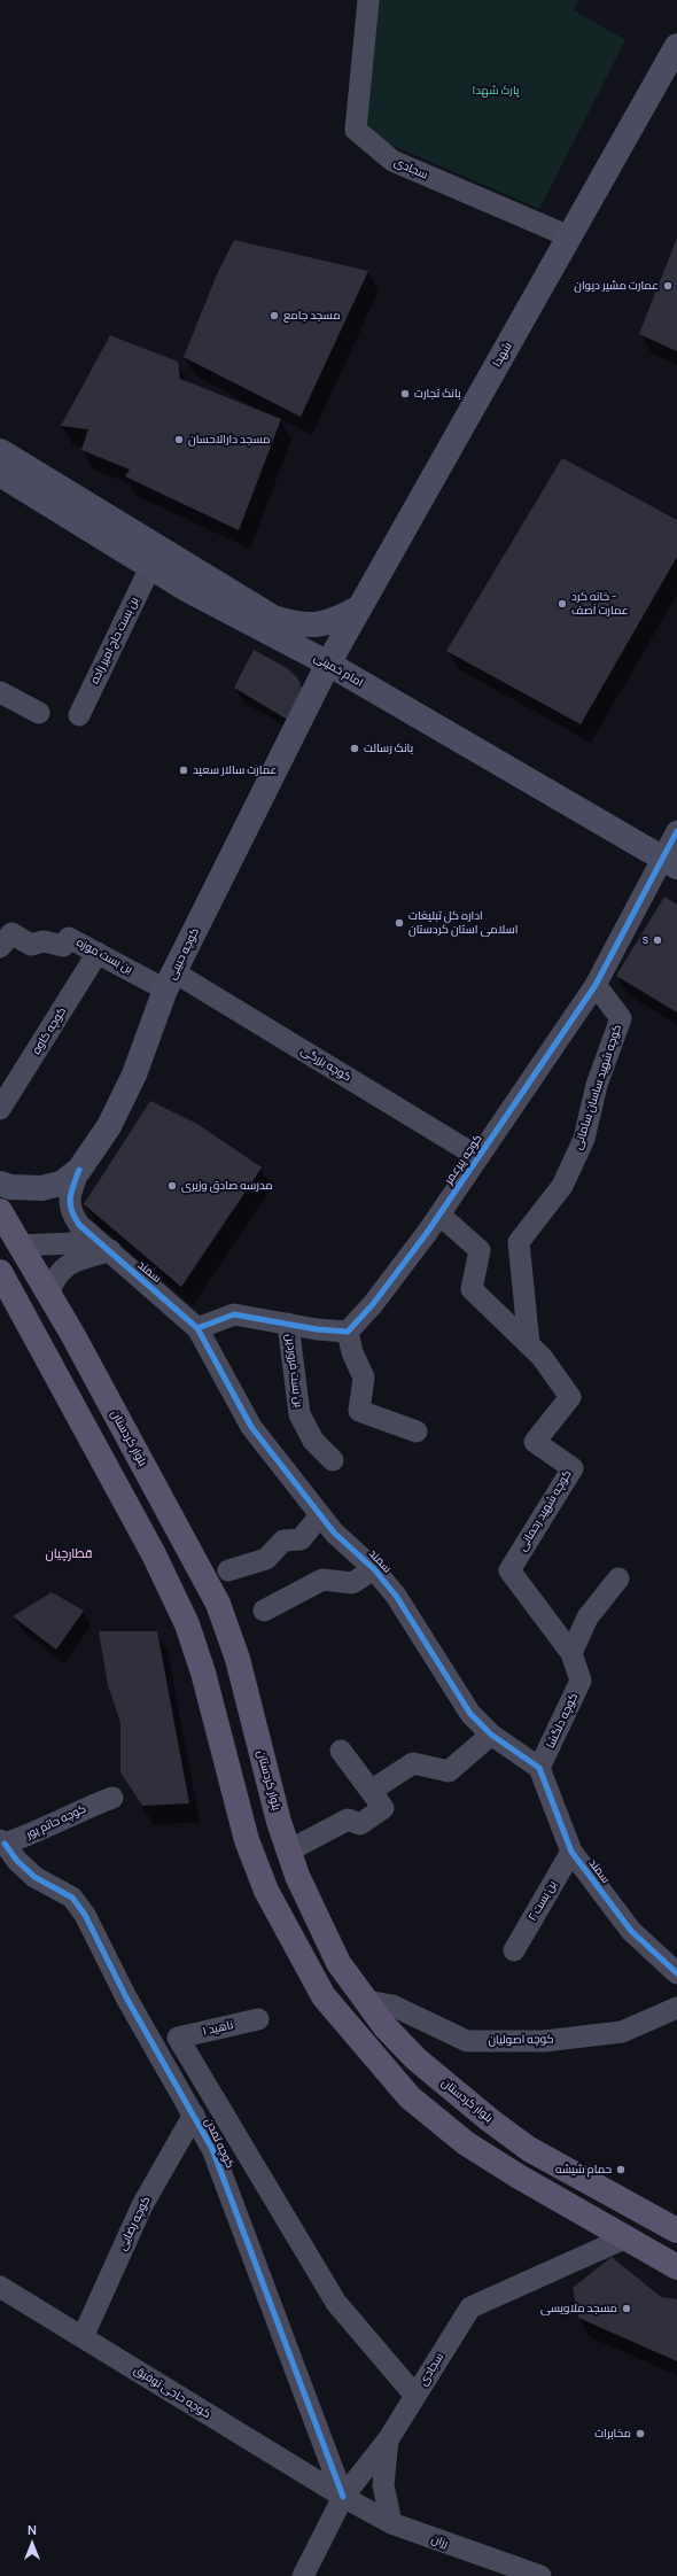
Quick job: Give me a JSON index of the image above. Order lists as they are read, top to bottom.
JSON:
{
  "streets": {
    "main road": [
      "شهدا",
      "امام خمینی",
      "کوچه حبیبی",
      "بلوار کردستان"
    ],
    "street": [
      "سجادی",
      "بن بست حاج امیر زاده",
      "بن بست موزه",
      "کوچه کاوه",
      "کوچه بزرگی",
      "کوچه شهید ساسان سامانی",
      "کوچه پیرعمر",
      "سمند",
      "بن بست فروردین",
      "کوچه شهید رحمانی",
      "کوچه دلگشا",
      "کوچه حاتم پور",
      "بن بست ۲",
      "ناهید ۱",
      "کوچه اصولیان",
      "کوچه تمدن",
      "کوچه رضایی",
      "کوچه حاجی توفیق",
      "رزان"
    ]
  },
  "crossings": [
    ["سجادی", "شهدا"],
    ["سجادی", "کوچه تمدن"],
    ["سجادی", "کوچه حاجی توفیق"],
    ["سجادی", "رزان"],
    ["شهدا", "امام خمینی"],
    ["شهدا", "کوچه حبیبی"],
    ["بن بست حاج امیر زاده", "امام خمینی"],
    ["امام خمینی", "کوچه حبیبی"],
    ["امام خمینی", "کوچه پیرعمر"],
    ["کوچه حبیبی", "بن بست موزه"],
    ["کوچه حبیبی", "کوچه بزرگی"],
    ["کوچه حبیبی", "سمند"],
    ["بن بست موزه", "کوچه کاوه"],
    ["بن بست موزه", "کوچه بزرگی"],
    ["کوچه بزرگی", "کوچه پیرعمر"],
    ["کوچه شهید ساسان سامانی", "کوچه پیرعمر"],
    ["کوچه شهید ساسان سامانی", "کوچه شهید رحمانی"],
    ["کوچه پیرعمر", "کوچه شهید رحمانی"],
    ["سمند", "کوچه دلگشا"],
    ["سمند", "بن بست ۲"],
    ["بلوار کردستان", "کوچه اصولیان"],
    ["کوچه شهید رحمانی", "کوچه دلگشا"],
    ["کوچه حاتم پور", "کوچه تمدن"],
    ["ناهید ۱", "کوچه تمدن"],
    ["کوچه تمدن", "کوچه رضایی"],
    ["کوچه تمدن", "کوچه حاجی توفیق"],
    ["کوچه تمدن", "رزان"],
    ["کوچه رضایی", "کوچه حاجی توفیق"],
    ["کوچه حاجی توفیق", "رزان"]
  ],
  "districts": ["قطارچیان"],
  "parks": ["پارک شهدا"],
  "places": [
    "عمارت مشیر دیوان",
    "مسجد جامع",
    "بانک تجارت",
    "مسجد دارالاحسان",
    "خانه کرد - عمارت آصف",
    "بانک رسالت",
    "عمارت سالار سعید",
    "اداره کل تبلیغات اسلامی استان کردستان",
    "s",
    "مدرسه صادق وزیری",
    "حمام شیشه",
    "مسجد ملاویسی",
    "مخابرات"
  ],
  "north": "top"
}
